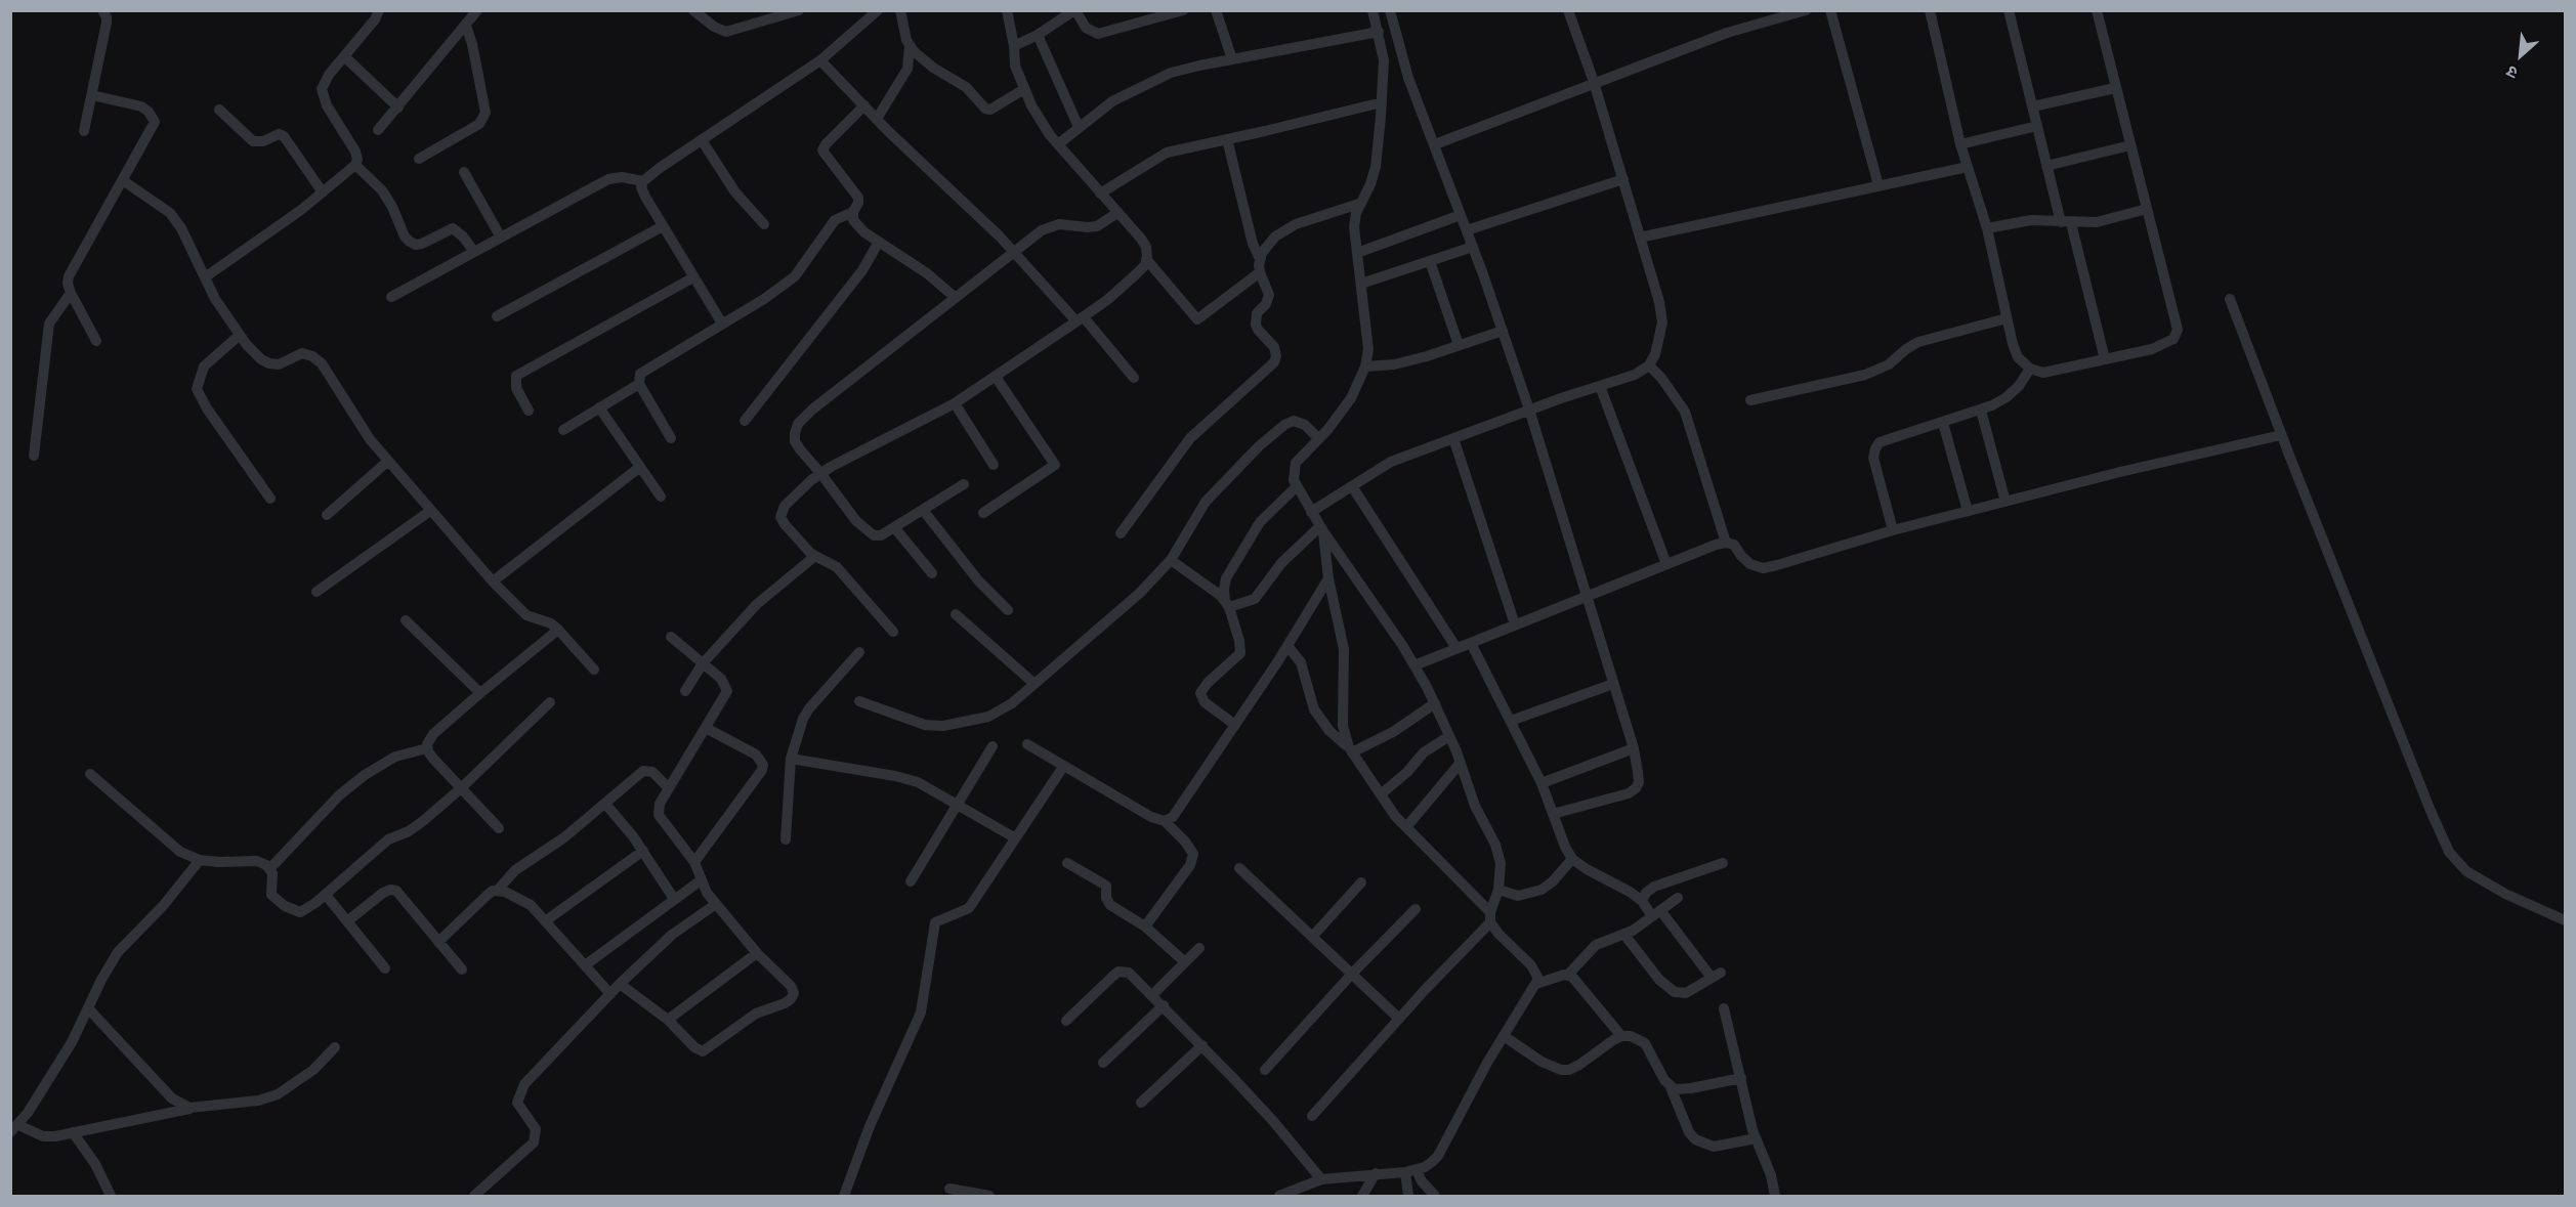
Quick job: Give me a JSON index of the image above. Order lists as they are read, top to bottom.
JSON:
{
  "north": "bottom left"
}
